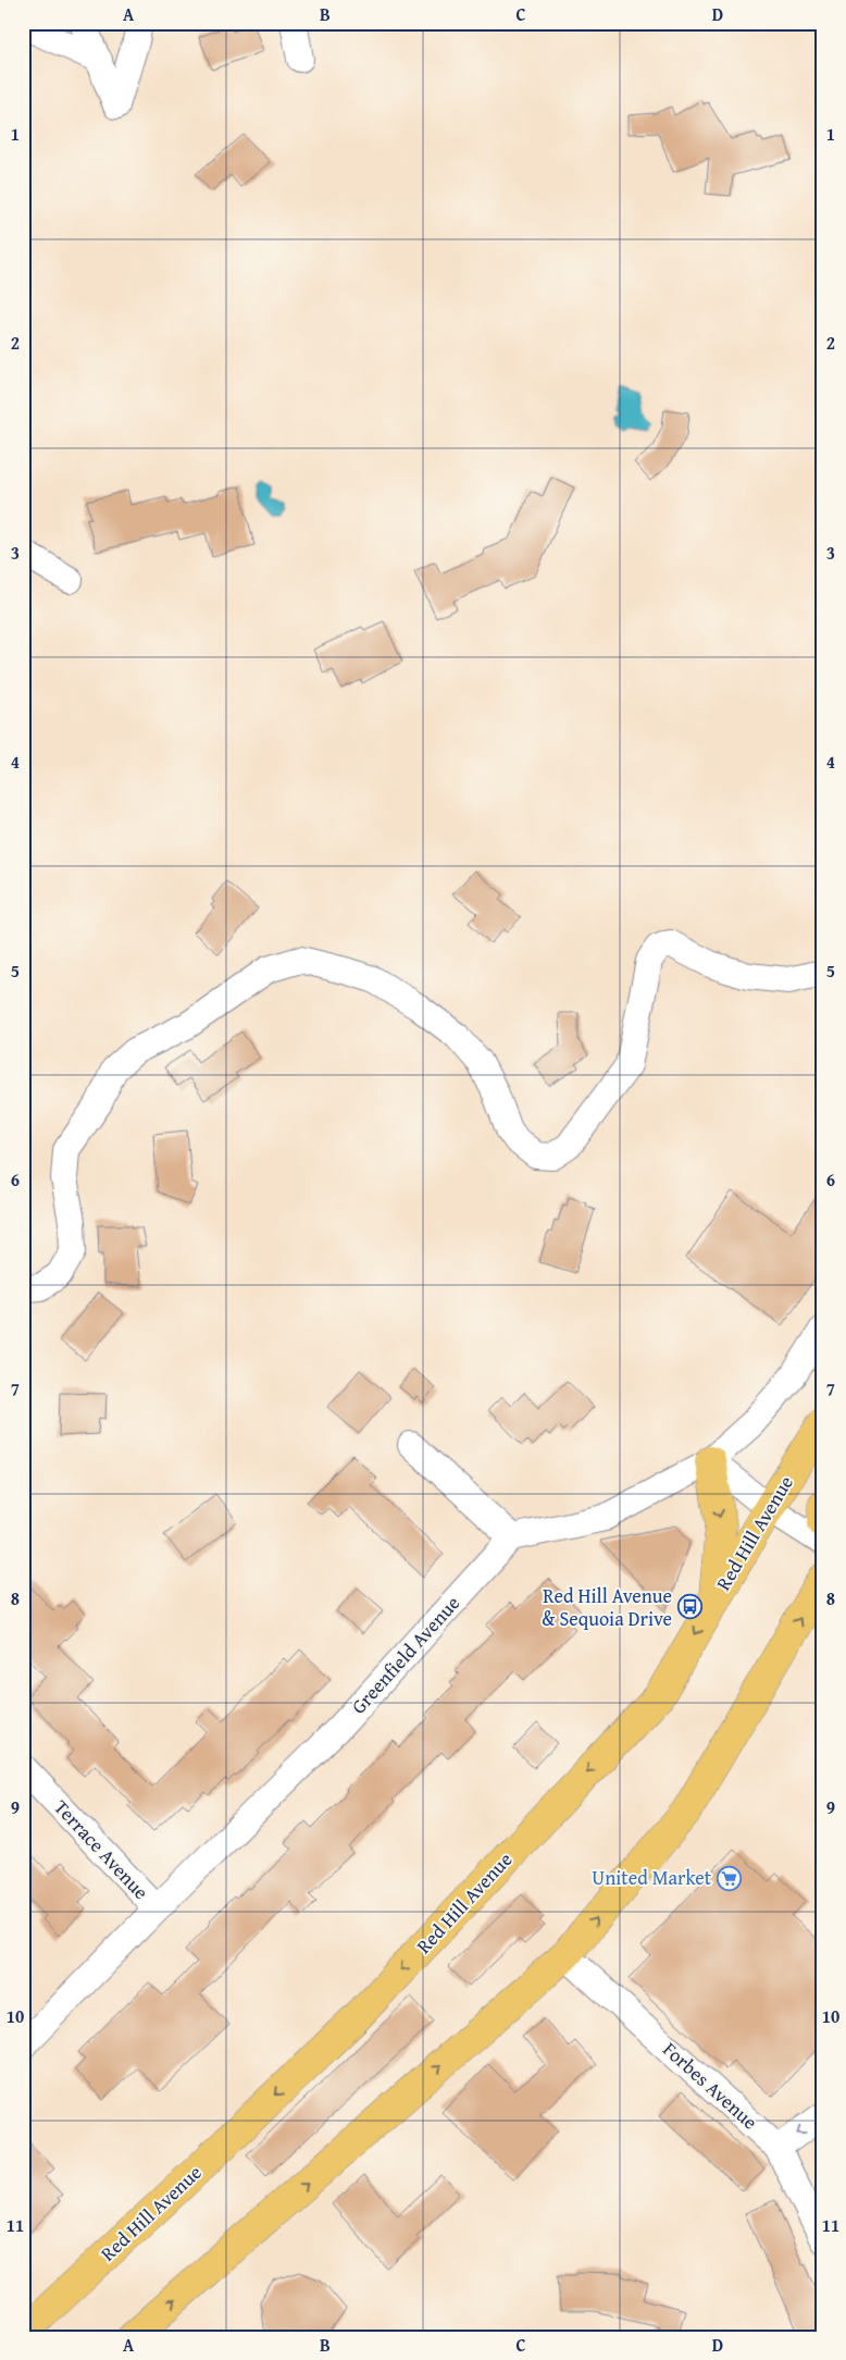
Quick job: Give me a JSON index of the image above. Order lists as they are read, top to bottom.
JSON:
{
  "streets": {
    "main road": ["Red Hill Avenue"],
    "street": ["Greenfield Avenue", "Terrace Avenue", "Forbes Avenue"]
  },
  "crossings": [
    ["Greenfield Avenue", "Terrace Avenue"]
  ],
  "places": {
    "bus stop": ["Red Hill Avenue & Sequoia Drive"],
    "supermarket": ["United Market"]
  },
  "grid": {
    "columns": [
      "A",
      "B",
      "C",
      "D"
    ],
    "rows": [
      "1",
      "2",
      "3",
      "4",
      "5",
      "6",
      "7",
      "8",
      "9",
      "10",
      "11"
    ]
  }
}
